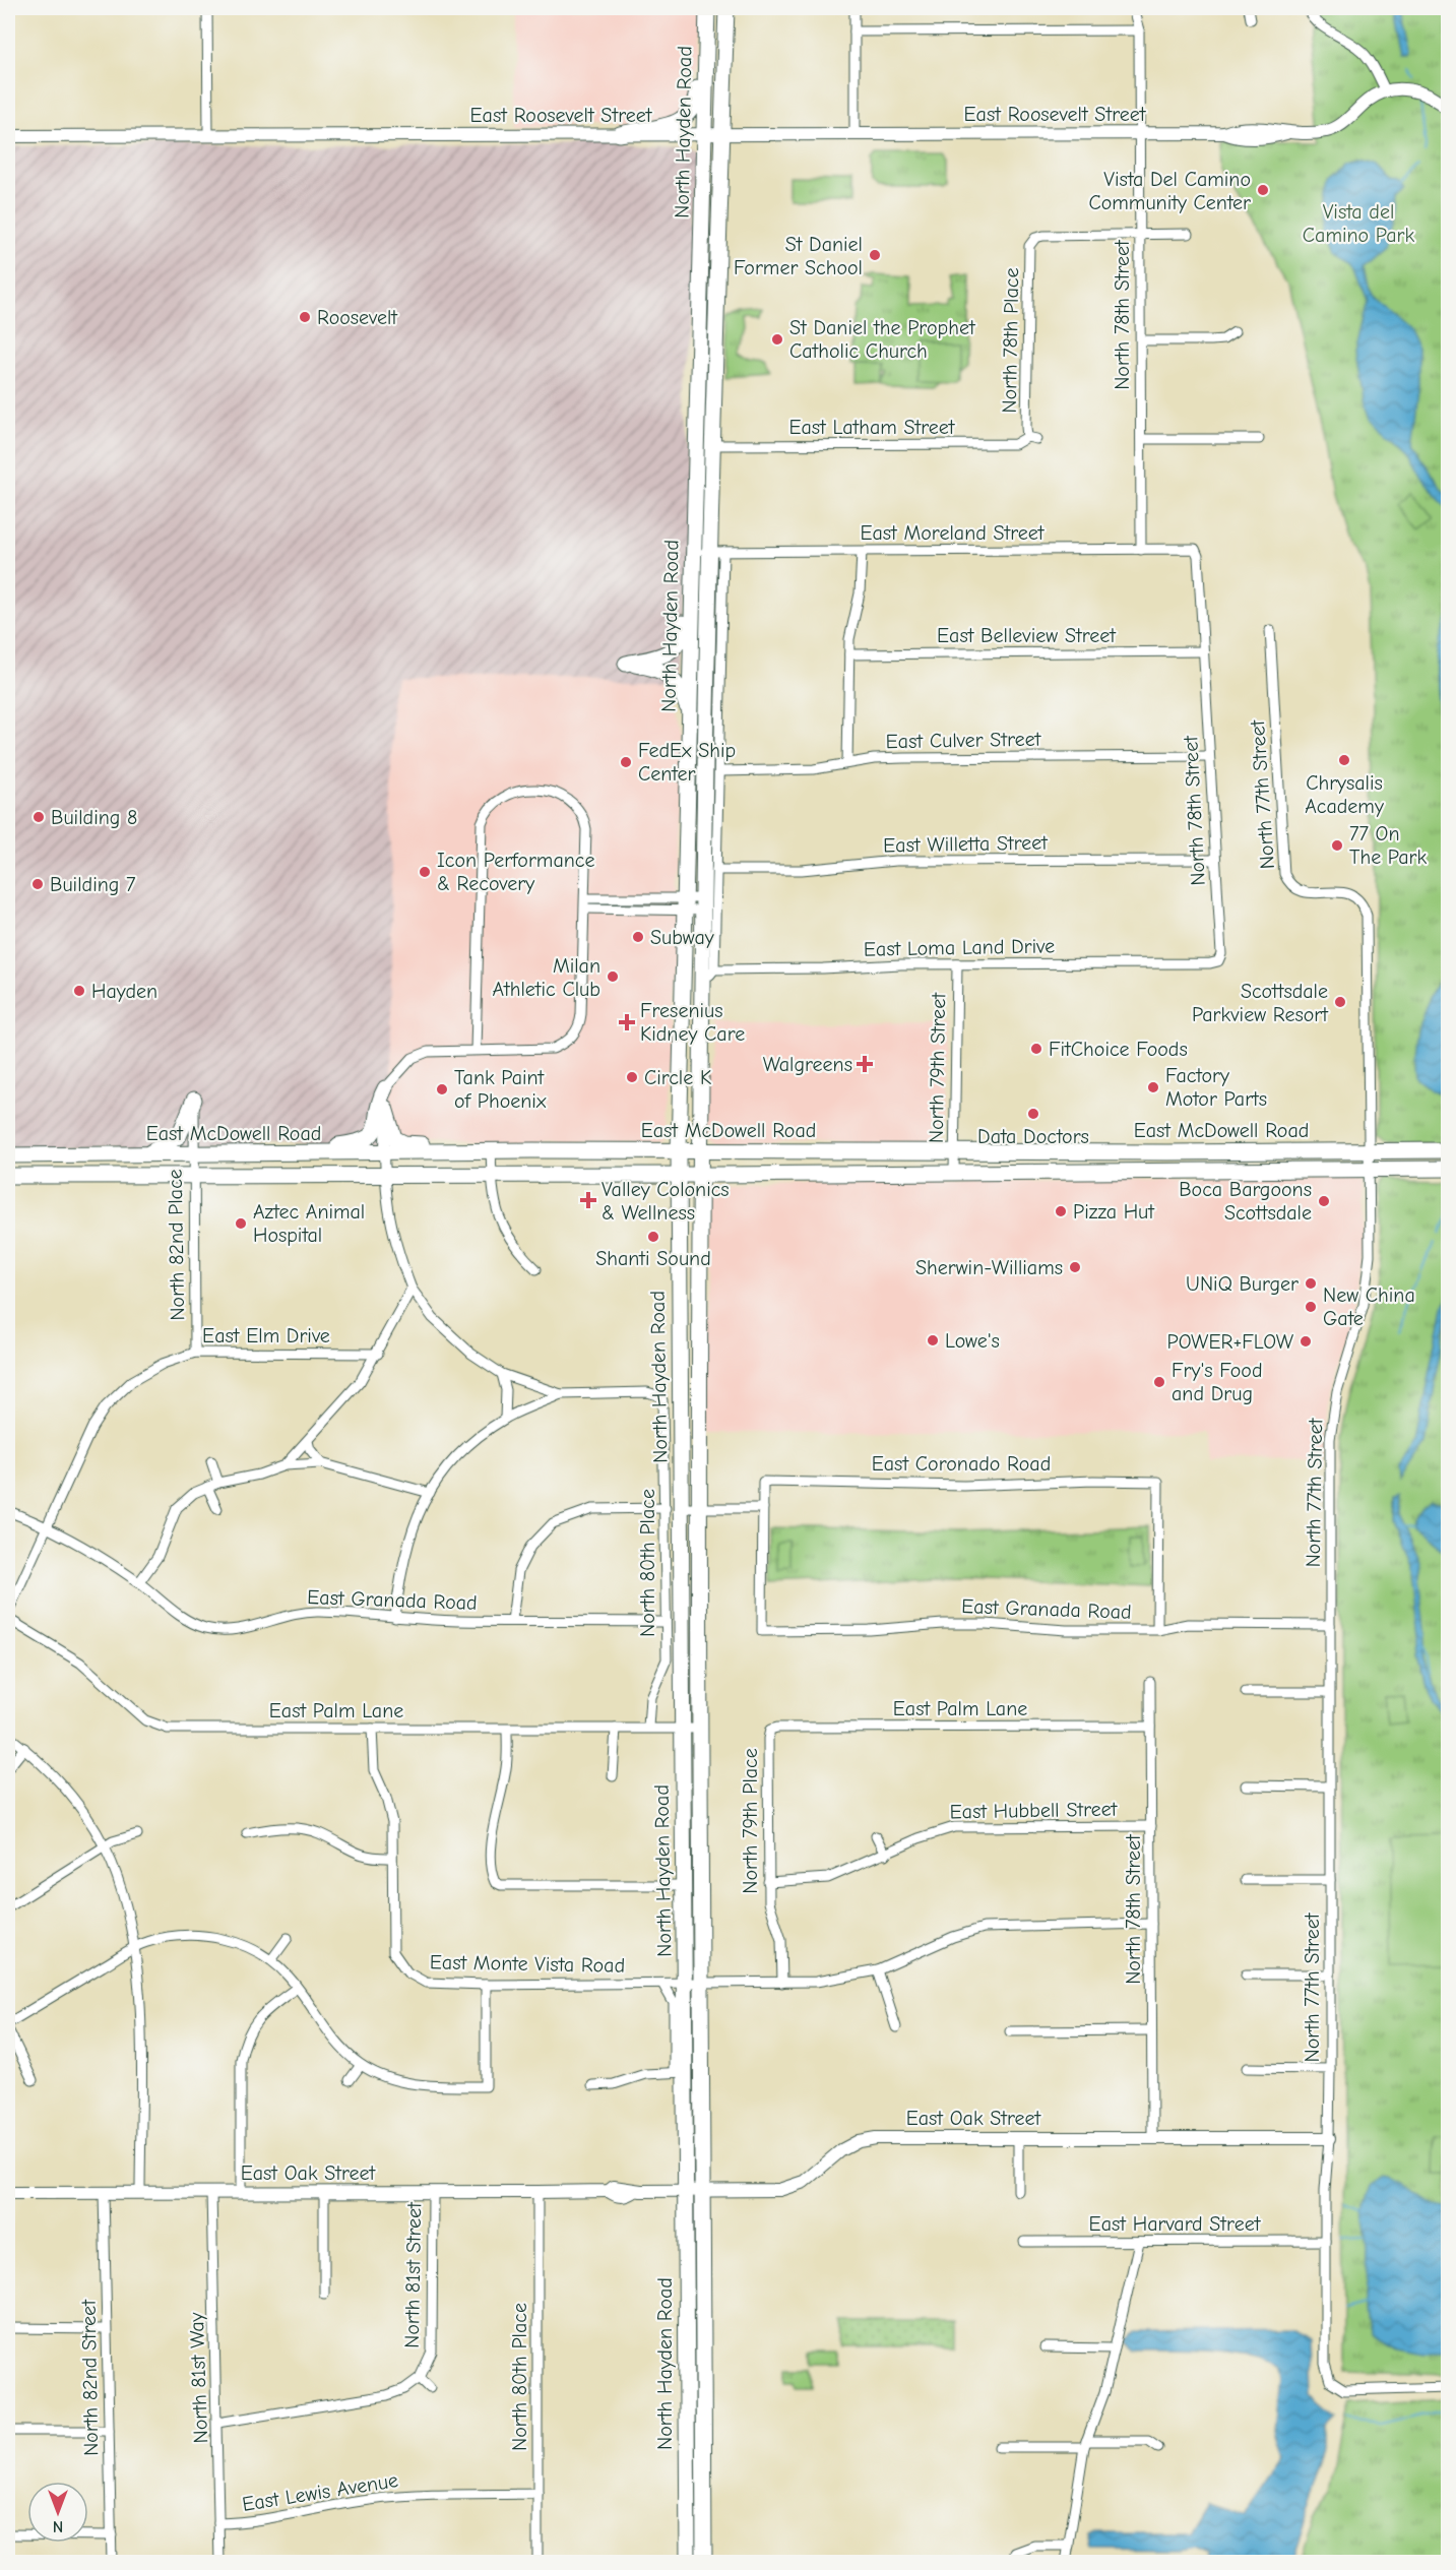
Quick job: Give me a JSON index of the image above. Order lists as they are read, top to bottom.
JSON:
{
  "streets": {
    "main road": ["North Hayden Road", "East McDowell Road"],
    "street": [
      "East Roosevelt Street",
      "North 78th Street",
      "North 78th Place",
      "East Latham Street",
      "East Moreland Street",
      "East Belleview Street",
      "East Culver Street",
      "North 77th Street",
      "East Willetta Street",
      "East Loma Land Drive",
      "North 79th Street",
      "North 82nd Place",
      "East Elm Drive",
      "East Coronado Road",
      "North 80th Place",
      "East Granada Road",
      "East Palm Lane",
      "East Hubbell Street",
      "North 79th Place",
      "East Monte Vista Road",
      "East Oak Street",
      "East Harvard Street",
      "North 81st Street",
      "North 82nd Street",
      "North 81st Way",
      "East Lewis Avenue"
    ]
  },
  "crossings": [
    ["East Roosevelt Street", "North Hayden Road"],
    ["East Roosevelt Street", "North 78th Street"],
    ["North Hayden Road", "East Latham Street"],
    ["North Hayden Road", "East Moreland Street"],
    ["North Hayden Road", "East Culver Street"],
    ["North Hayden Road", "East Willetta Street"],
    ["North Hayden Road", "East Loma Land Drive"],
    ["North Hayden Road", "East McDowell Road"],
    ["North Hayden Road", "North 80th Place"],
    ["North Hayden Road", "East Palm Lane"],
    ["North Hayden Road", "East Monte Vista Road"],
    ["North Hayden Road", "East Oak Street"],
    ["North 78th Street", "North 78th Place"],
    ["North 78th Street", "East Moreland Street"],
    ["North 78th Street", "East Belleview Street"],
    ["North 78th Street", "East Culver Street"],
    ["North 78th Street", "East Willetta Street"],
    ["North 78th Street", "East Loma Land Drive"],
    ["North 78th Street", "East Palm Lane"],
    ["North 78th Street", "East Hubbell Street"],
    ["North 78th Street", "East Monte Vista Road"],
    ["North 78th Street", "East Oak Street"],
    ["North 78th Place", "East Latham Street"],
    ["North 77th Street", "East McDowell Road"],
    ["North 77th Street", "East Granada Road"],
    ["North 77th Street", "East Oak Street"],
    ["North 77th Street", "East Harvard Street"],
    ["East Loma Land Drive", "North 79th Street"],
    ["North 79th Street", "East McDowell Road"],
    ["East McDowell Road", "North 82nd Place"],
    ["North 82nd Place", "East Elm Drive"],
    ["East Elm Drive", "East Granada Road"],
    ["East Coronado Road", "East Granada Road"],
    ["North 80th Place", "East Granada Road"],
    ["North 80th Place", "East Palm Lane"],
    ["North 80th Place", "East Oak Street"],
    ["North 80th Place", "East Lewis Avenue"],
    ["East Palm Lane", "North 79th Place"],
    ["East Hubbell Street", "North 79th Place"],
    ["North 79th Place", "East Monte Vista Road"],
    ["East Oak Street", "North 81st Street"],
    ["East Oak Street", "North 82nd Street"],
    ["East Oak Street", "North 81st Way"],
    ["North 81st Way", "East Lewis Avenue"]
  ],
  "parks": ["Vista del Camino Park"],
  "places": {
    "other": [
      "Vista Del Camino Community Center",
      "St Daniel Former School",
      "Roosevelt",
      "St Daniel the Prophet Catholic Church",
      "Chrysalis Academy",
      "FedEx Ship Center",
      "Building 8",
      "77 On The Park",
      "Icon Performance & Recovery",
      "Building 7",
      "Subway",
      "Milan Athletic Club",
      "Hayden",
      "Scottsdale Parkview Resort",
      "FitChoice Foods",
      "Circle K",
      "Factory Motor Parts",
      "Tank Paint of Phoenix",
      "Data Doctors",
      "Boca Bargoons Scottsdale",
      "Pizza Hut",
      "Aztec Animal Hospital",
      "Shanti Sound",
      "Sherwin-Williams",
      "UNiQ Burger",
      "New China Gate",
      "Lowe's",
      "POWER+FLOW",
      "Fry's Food and Drug"
    ],
    "health": ["Fresenius Kidney Care", "Walgreens", "Valley Colonics & Wellness"]
  },
  "north": "bottom"
}
